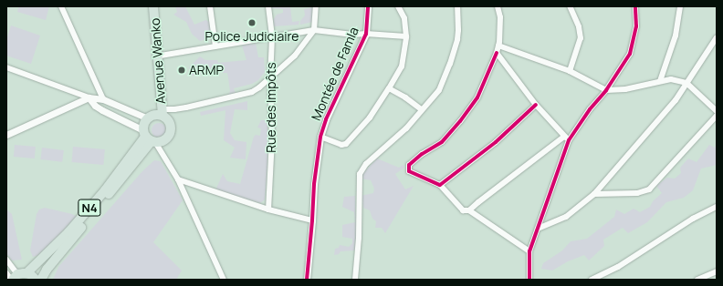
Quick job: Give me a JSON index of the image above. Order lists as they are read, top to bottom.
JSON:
{
  "streets": {
    "highway": ["Avenue Wanko", "N4"],
    "street": ["Montée de Famla", "Rue des Impôts"]
  },
  "crossings": [
    ["Avenue Wanko", "N4"]
  ],
  "places": ["Police Judiciaire", "ARMP"]
}
